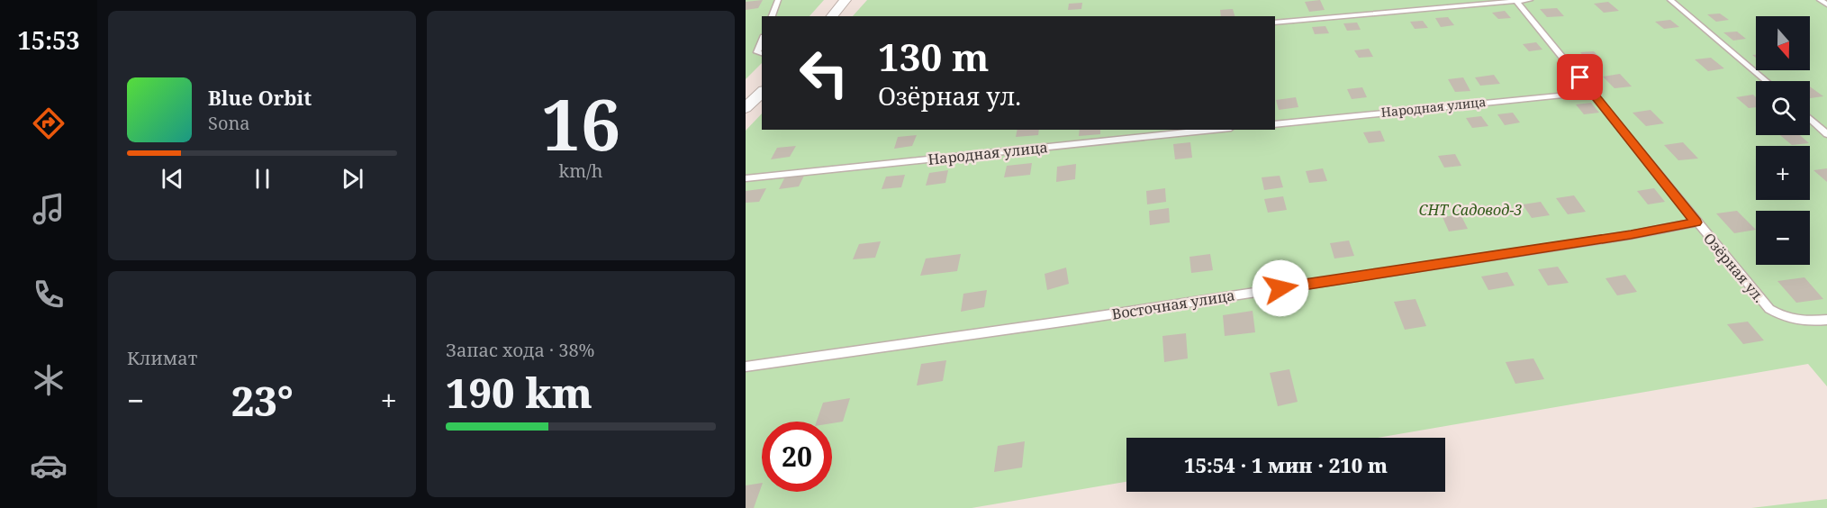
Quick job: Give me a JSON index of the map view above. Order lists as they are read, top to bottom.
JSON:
{
  "streets": {
    "lane": ["Народная улица", "Озёрная ул.", "Восточная улица"]
  },
  "crossings": [
    ["Народная улица", "Озёрная ул."],
    ["Озёрная ул.", "Восточная улица"]
  ],
  "parks": ["СНТ Садовод-3"],
  "north": "bottom",
  "page": {
    "tabs": "15:53",
    "tile": [
      ["16", "km/h"],
      "Климат",
      ["Запас хода · 38%", "190 km"]
    ],
    "map_buttons": ["+", "−"],
    "turn": ["130 m", "Озёрная ул."],
    "song": ["Blue Orbit", "Sona"],
    "heat": ["−", "23°", "+"],
    "limit": "20",
    "trip": "15:54 · 1 мин · 210 m"
  }
}
